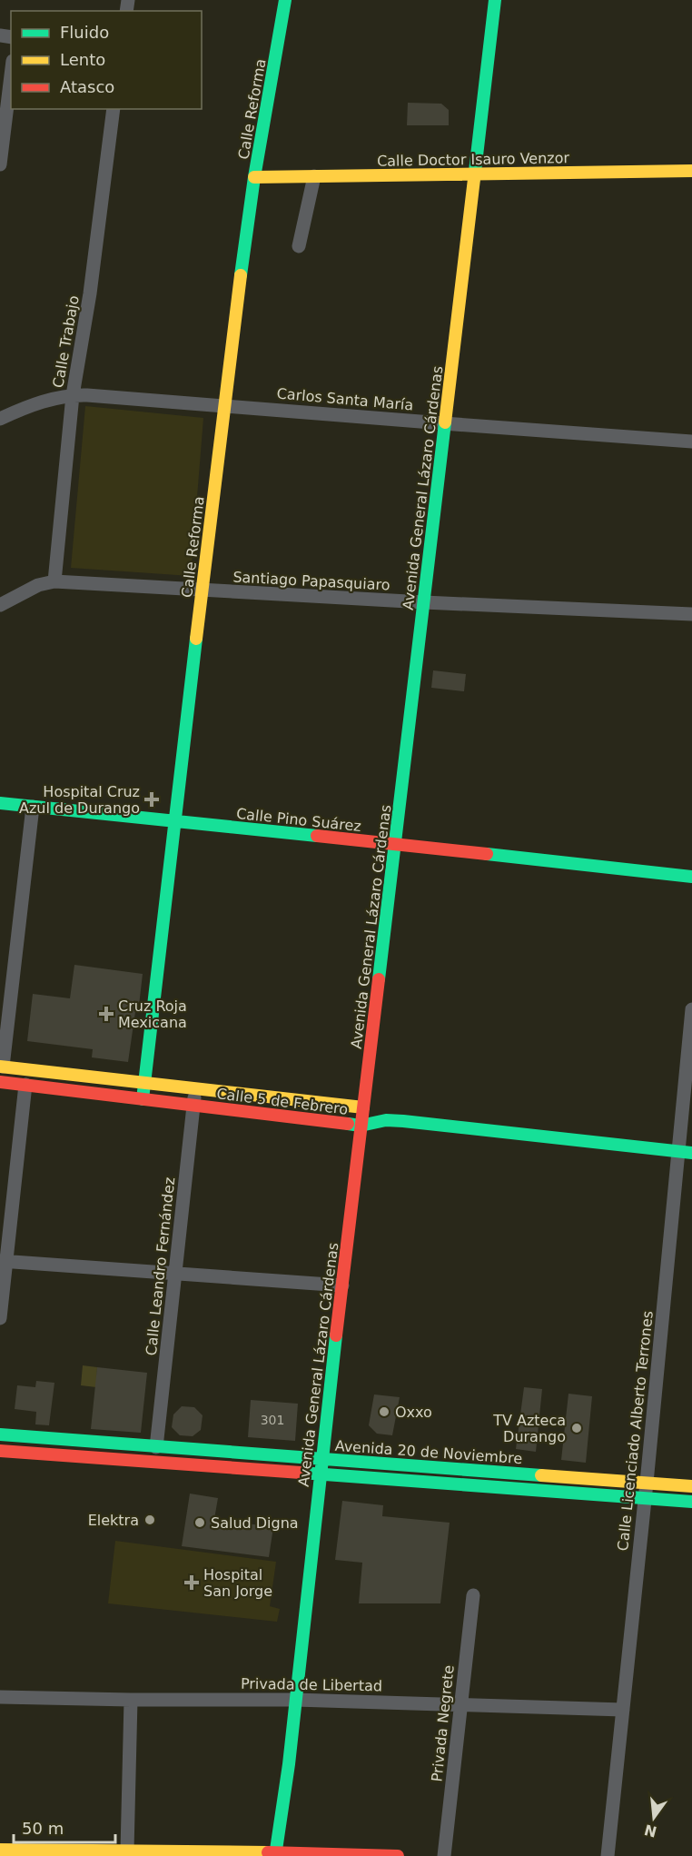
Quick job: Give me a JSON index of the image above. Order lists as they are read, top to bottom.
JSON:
{
  "streets": {
    "street": [
      "Calle Reforma",
      "Calle Doctor Isauro Venzor",
      "Calle Trabajo",
      "Carlos Santa María",
      "Avenida General Lázaro Cárdenas",
      "Santiago Papasquiaro",
      "Calle Pino Suárez",
      "Calle 5 de Febrero",
      "Calle Leandro Fernández",
      "Calle Licenciado Alberto Terrones",
      "Avenida 20 de Noviembre",
      "Privada de Libertad",
      "Privada Negrete"
    ]
  },
  "crossings": [
    ["Calle Reforma", "Calle Doctor Isauro Venzor"],
    ["Calle Reforma", "Carlos Santa María"],
    ["Calle Reforma", "Santiago Papasquiaro"],
    ["Calle Reforma", "Calle Pino Suárez"],
    ["Calle Reforma", "Calle 5 de Febrero"],
    ["Calle Doctor Isauro Venzor", "Avenida General Lázaro Cárdenas"],
    ["Calle Trabajo", "Carlos Santa María"],
    ["Calle Trabajo", "Santiago Papasquiaro"],
    ["Carlos Santa María", "Avenida General Lázaro Cárdenas"],
    ["Avenida General Lázaro Cárdenas", "Santiago Papasquiaro"],
    ["Avenida General Lázaro Cárdenas", "Calle Pino Suárez"],
    ["Avenida General Lázaro Cárdenas", "Calle 5 de Febrero"],
    ["Avenida General Lázaro Cárdenas", "Avenida 20 de Noviembre"],
    ["Avenida General Lázaro Cárdenas", "Privada de Libertad"],
    ["Calle 5 de Febrero", "Calle Leandro Fernández"],
    ["Calle 5 de Febrero", "Calle Licenciado Alberto Terrones"],
    ["Calle Leandro Fernández", "Avenida 20 de Noviembre"],
    ["Calle Licenciado Alberto Terrones", "Avenida 20 de Noviembre"],
    ["Calle Licenciado Alberto Terrones", "Privada de Libertad"],
    ["Privada de Libertad", "Privada Negrete"]
  ],
  "places": {
    "health": ["Hospital Cruz Azul de Durango", "Cruz Roja Mexicana", "Hospital San Jorge"],
    "other": [
      "Oxxo",
      "TV Azteca Durango",
      "Elektra",
      "Salud Digna"
    ]
  },
  "house_numbers": ["301"],
  "legend": ["Fluido", "Lento", "Atasco"],
  "scale_bar": "50 m",
  "north": "bottom"
}
